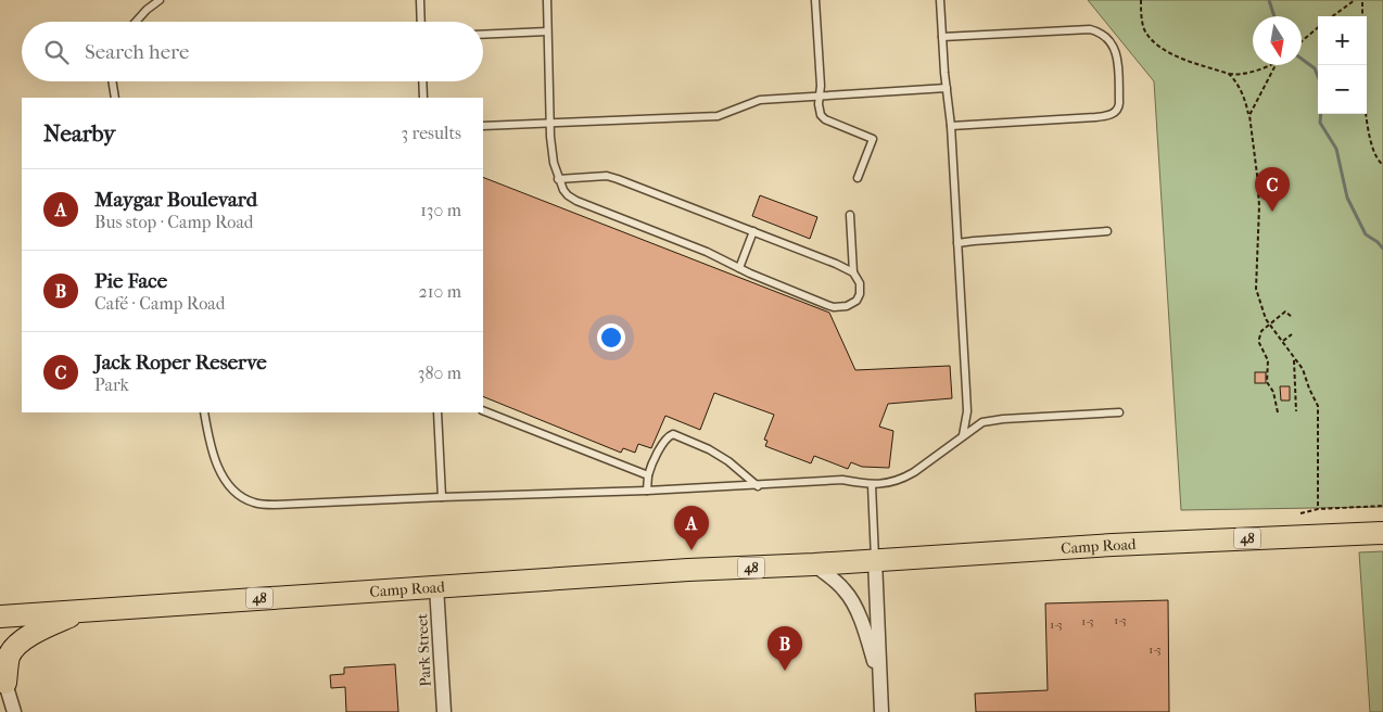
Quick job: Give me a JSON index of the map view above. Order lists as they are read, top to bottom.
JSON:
{
  "streets": {
    "main road": ["48", "Camp Road"],
    "street": ["Park Street"]
  },
  "crossings": [
    ["Camp Road", "Park Street"]
  ],
  "house_numbers": [
    "1-3",
    "1-3",
    "1-3",
    "1-3"
  ],
  "north": "bottom",
  "page": {
    "map_buttons": ["+", "−"],
    "search": "Search here",
    "heading": ["Nearby", "3 results"],
    "pins": ["C", "A", "B"],
    "list": [
      {
        "mark": "A",
        "name": "Maygar Boulevard",
        "note": "Bus stop · Camp Road",
        "value": "130 m"
      },
      {
        "mark": "B",
        "name": "Pie Face",
        "note": "Café · Camp Road",
        "value": "210 m"
      },
      {
        "mark": "C",
        "name": "Jack Roper Reserve",
        "note": "Park",
        "value": "380 m"
      }
    ]
  }
}
